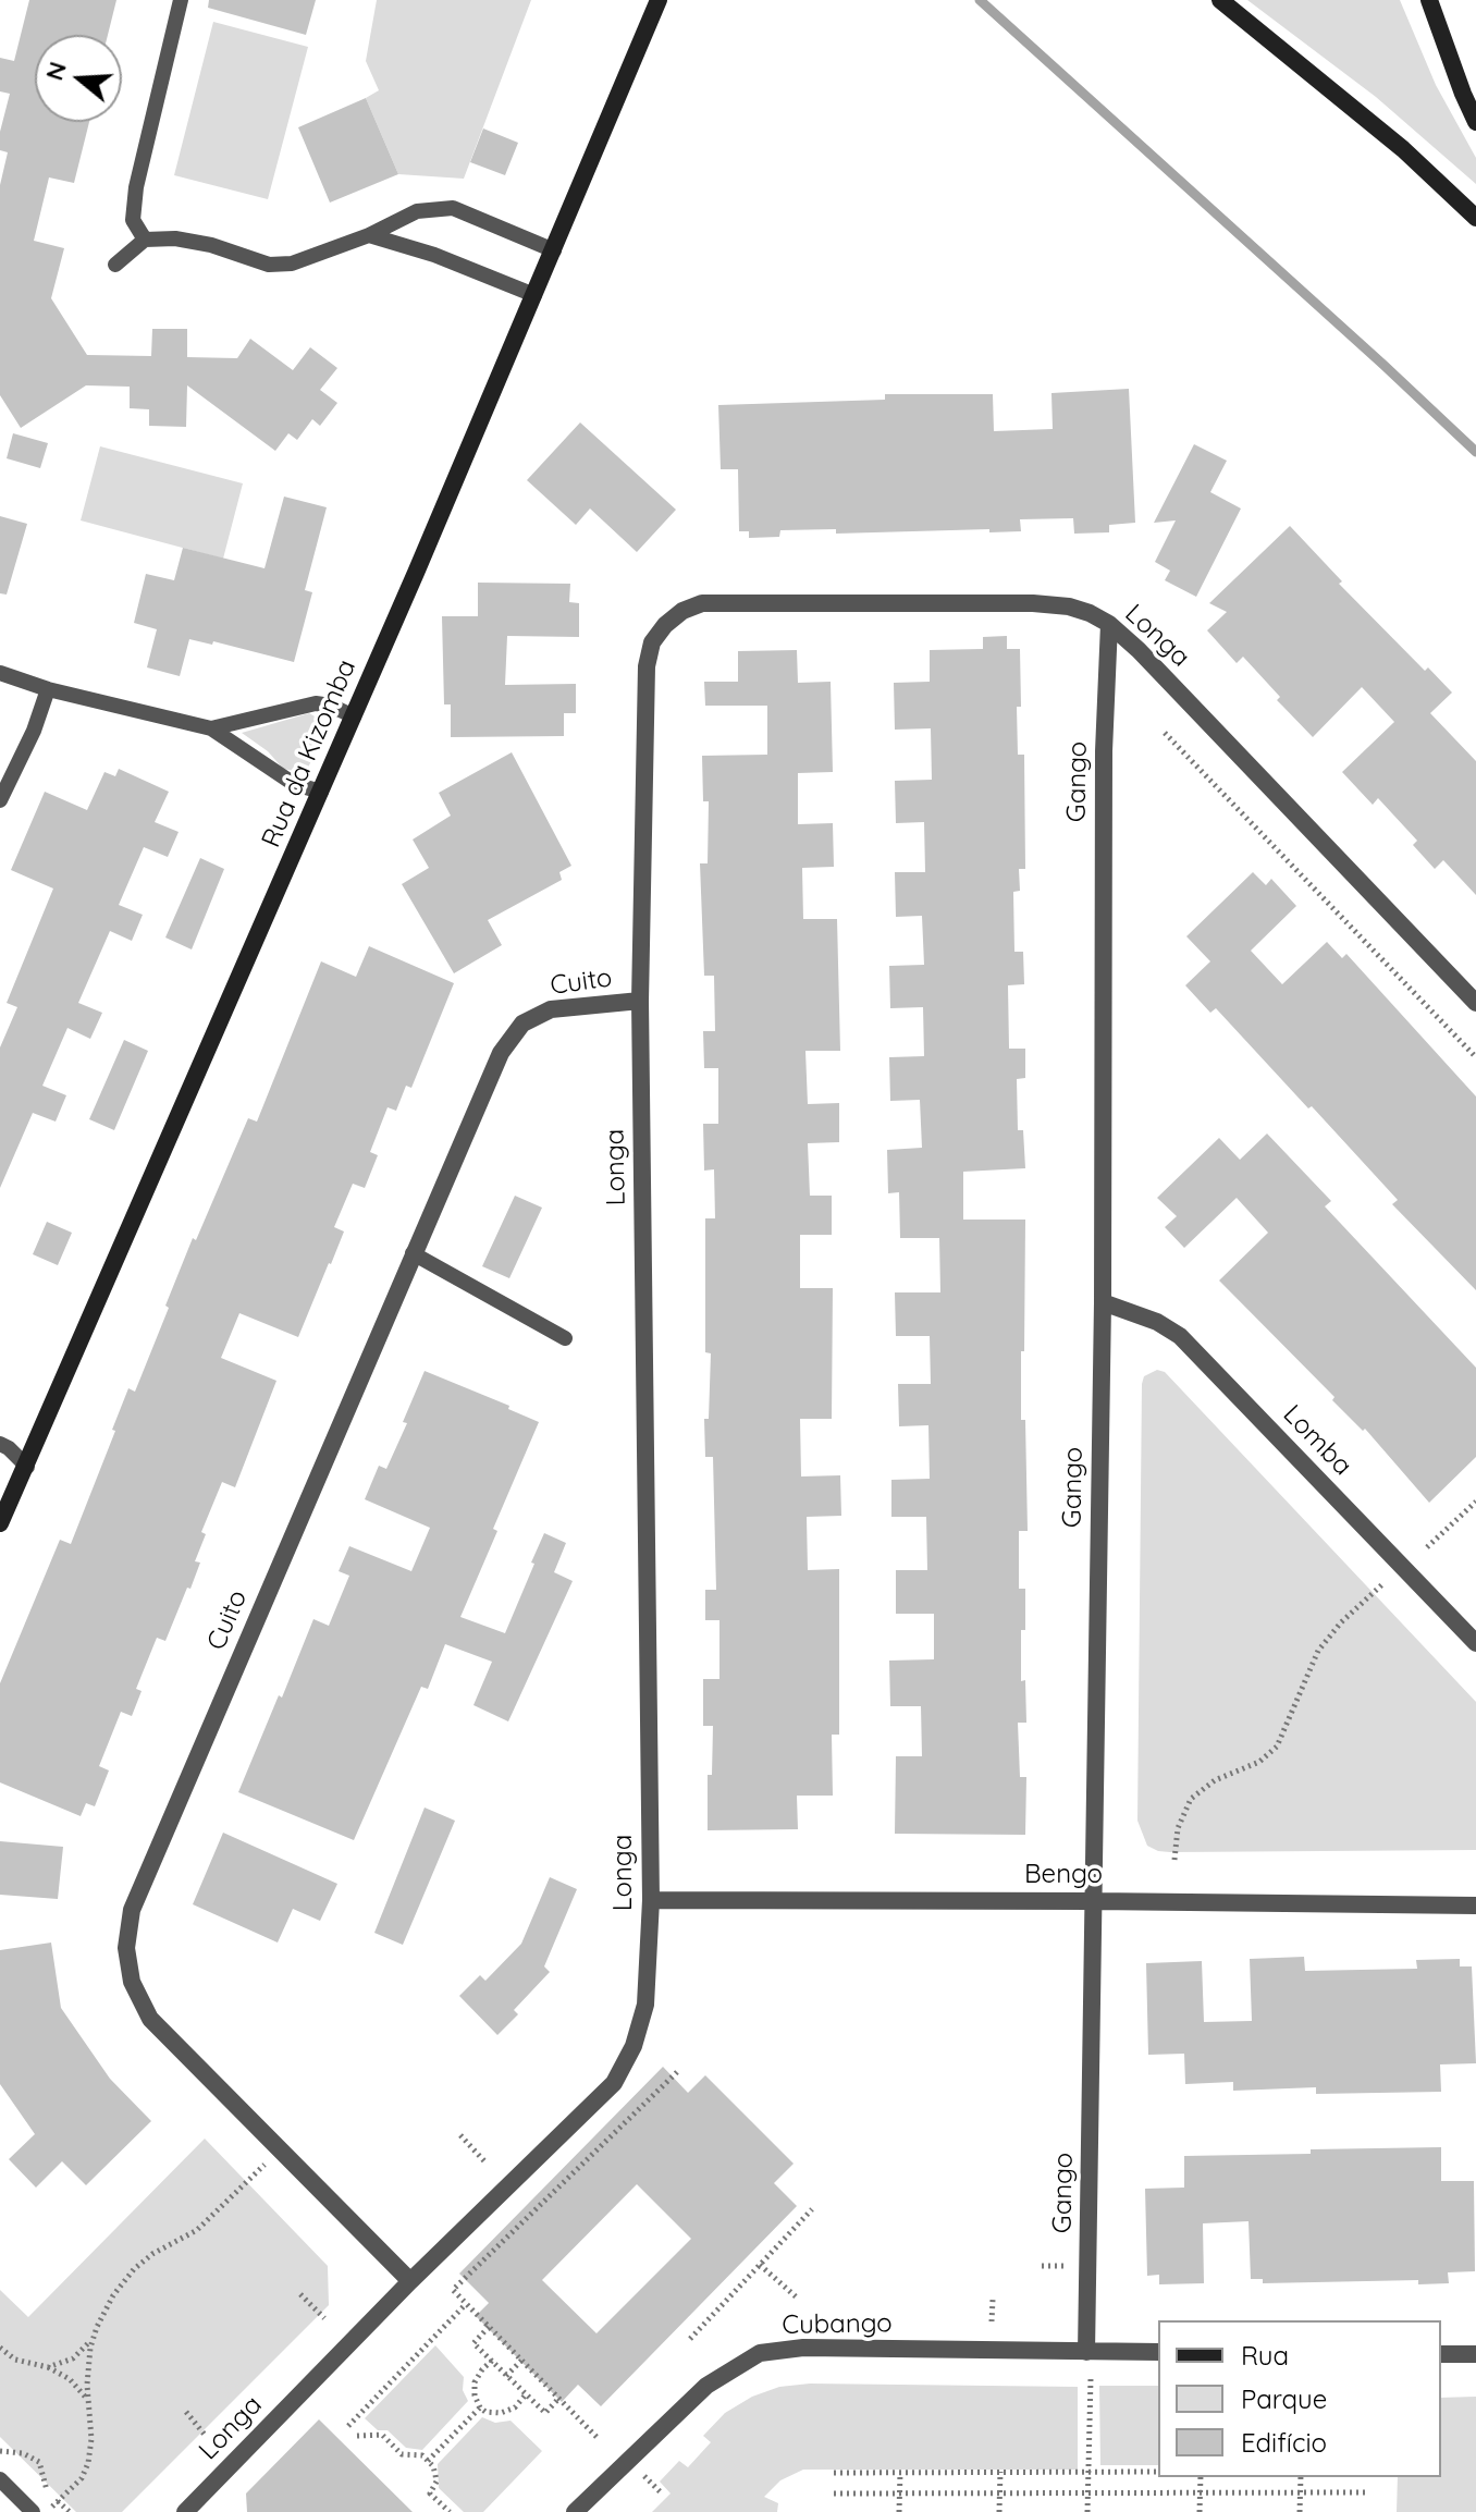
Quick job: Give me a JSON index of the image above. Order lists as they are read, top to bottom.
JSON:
{
  "streets": {
    "main road": ["Rua da Kizomba"],
    "street": [
      "Longa",
      "Gango",
      "Cuito",
      "Lomba",
      "Bengo",
      "Cubango"
    ]
  },
  "crossings": [
    ["Longa", "Gango"],
    ["Longa", "Cuito"],
    ["Longa", "Bengo"],
    ["Gango", "Lomba"],
    ["Gango", "Bengo"],
    ["Gango", "Cubango"]
  ],
  "legend": ["Rua", "Parque", "Edifício"],
  "north": "left"
}
